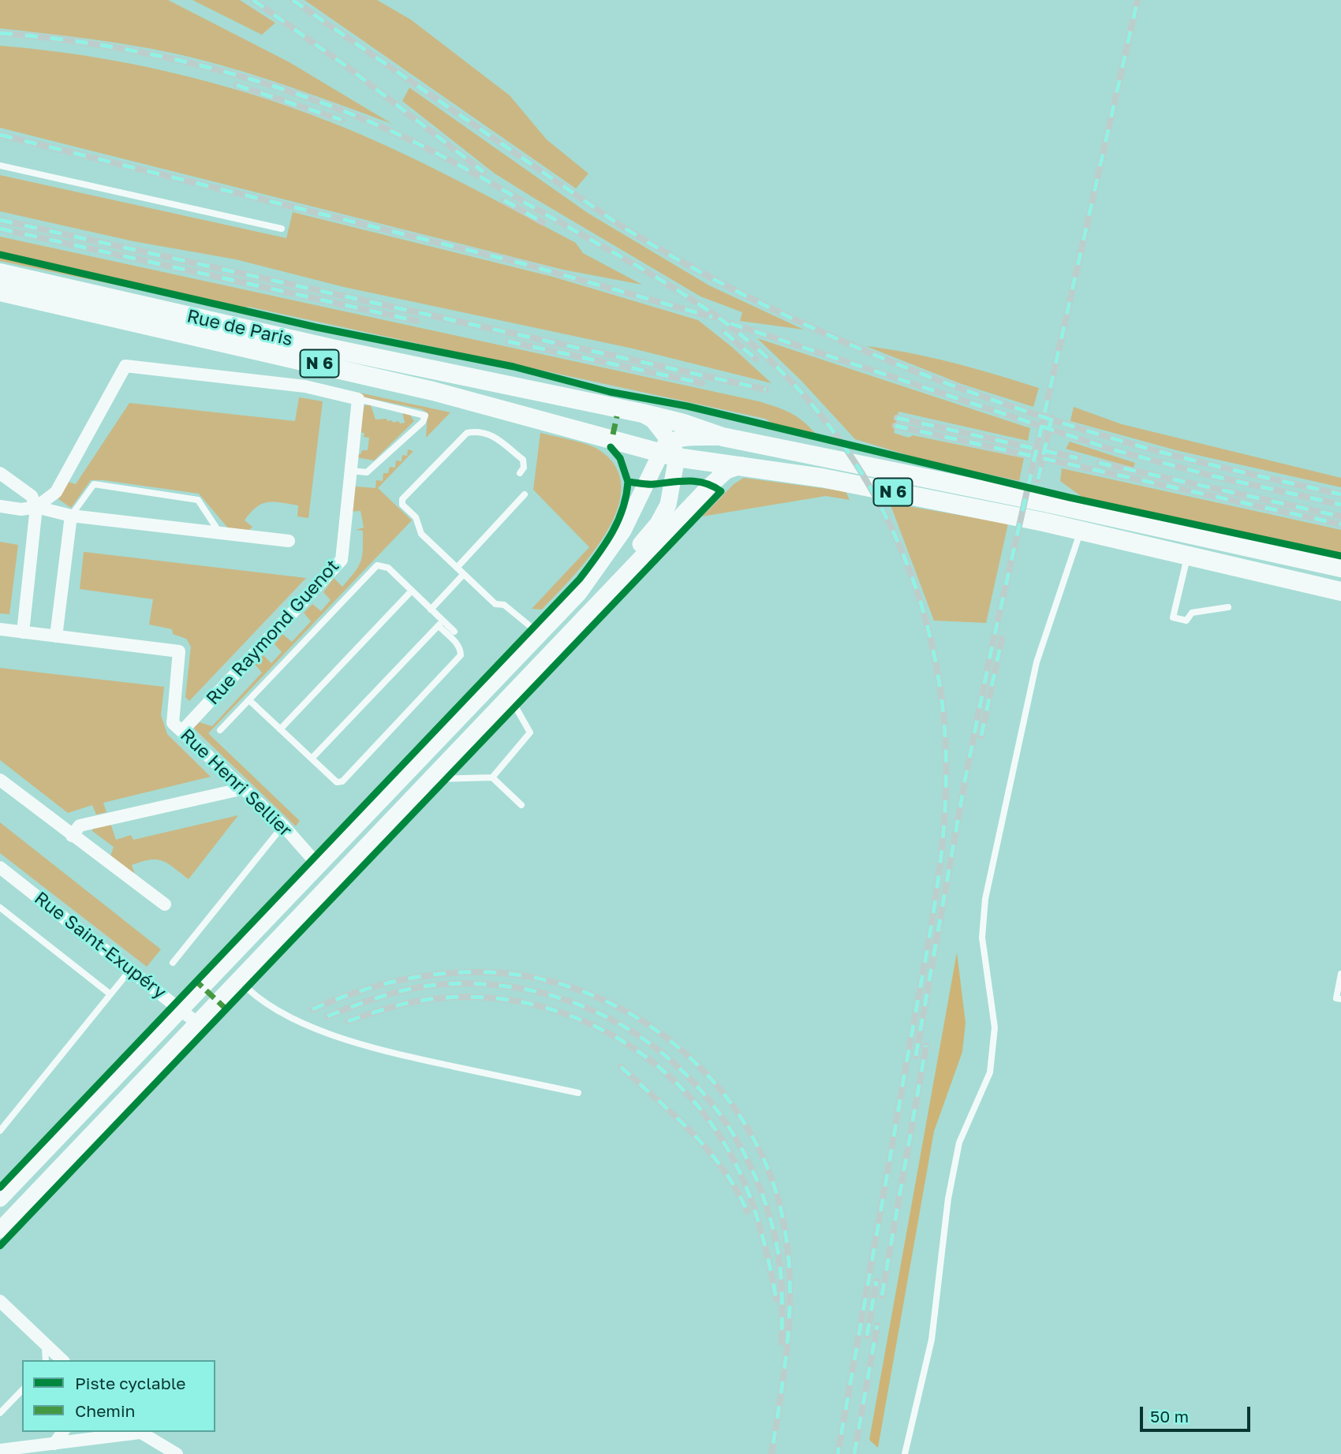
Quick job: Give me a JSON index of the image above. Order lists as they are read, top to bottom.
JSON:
{
  "streets": {
    "main road": ["Rue de Paris", "N 6"],
    "street": ["Rue Raymond Guenot", "Rue Henri Sellier", "Rue Saint-Exupéry"]
  },
  "crossings": [
    ["Rue de Paris", "N 6"],
    ["Rue Raymond Guenot", "Rue Henri Sellier"]
  ],
  "legend": ["Piste cyclable", "Chemin"],
  "scale_bar": "50 m"
}
